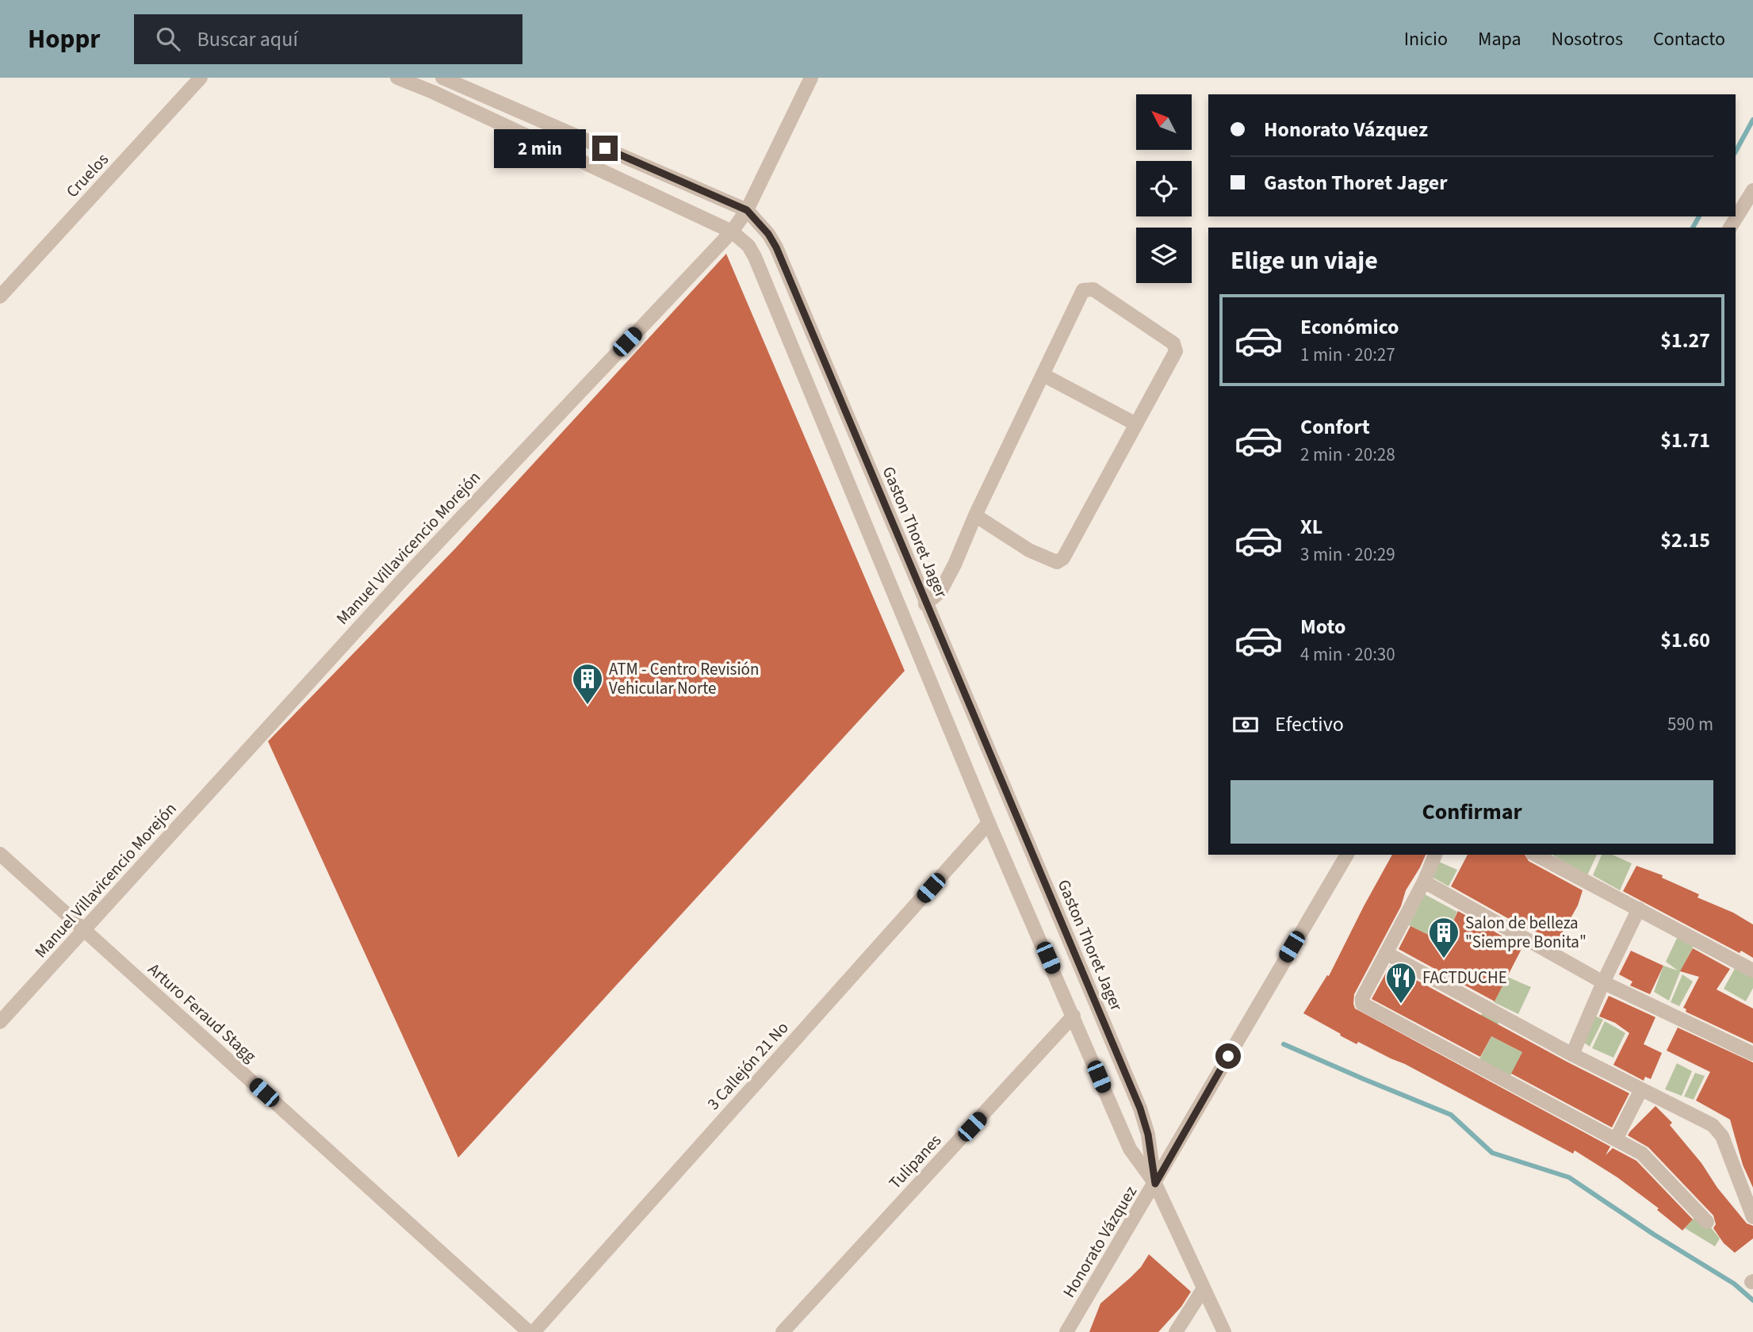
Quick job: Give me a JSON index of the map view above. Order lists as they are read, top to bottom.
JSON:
{
  "streets": {
    "street": [
      "Cruelos",
      "Gaston Thoret Jager",
      "Manuel Villavicencio Morejón",
      "Arturo Feraud Stagg",
      "3 Callejón 21 No",
      "Tulipanes",
      "Honorato Vázquez"
    ]
  },
  "crossings": [
    ["Gaston Thoret Jager", "Manuel Villavicencio Morejón"],
    ["Gaston Thoret Jager", "3 Callejón 21 No"],
    ["Gaston Thoret Jager", "Tulipanes"],
    ["Gaston Thoret Jager", "Honorato Vázquez"],
    ["Manuel Villavicencio Morejón", "Arturo Feraud Stagg"]
  ],
  "places": {
    "building": ["ATM - Centro Revisión Vehicular Norte", "Salon de belleza \"Siempre Bonita\""],
    "restaurant": ["FACTDUCHE"]
  },
  "north": "top left",
  "page": {
    "header": "Hoppr",
    "search": "Buscar aquí",
    "nav": [
      "Inicio",
      "Mapa",
      "Nosotros",
      "Contacto"
    ],
    "banner": ["Honorato Vázquez", "Gaston Thoret Jager"],
    "bubble": "2 min",
    "heading": "Elige un viaje",
    "list": [
      {
        "name": "Económico",
        "note": "1 min · 20:27",
        "value": "$1.27"
      },
      {
        "name": "Confort",
        "note": "2 min · 20:28",
        "value": "$1.71"
      },
      {
        "name": "XL",
        "note": "3 min · 20:29",
        "value": "$2.15"
      },
      {
        "name": "Moto",
        "note": "4 min · 20:30",
        "value": "$1.60"
      }
    ],
    "pay": ["Efectivo", "590 m"],
    "buttons": "Confirmar"
  }
}
